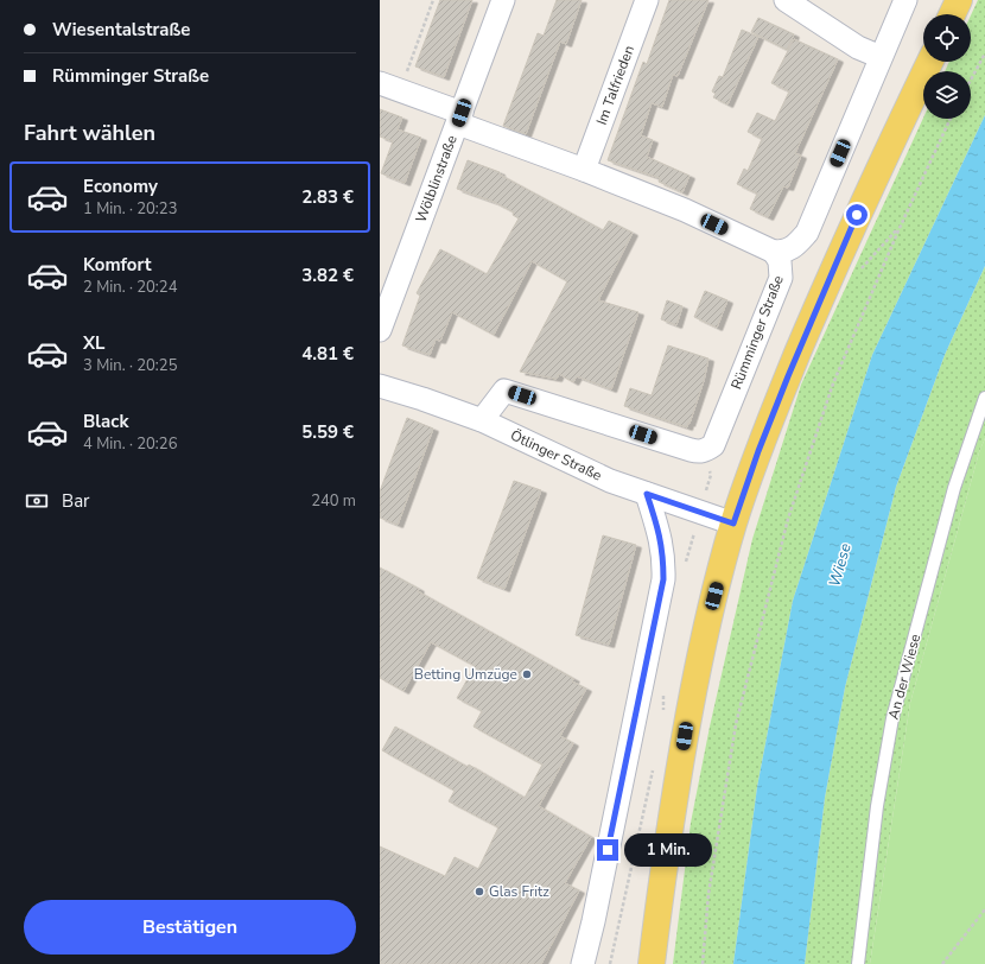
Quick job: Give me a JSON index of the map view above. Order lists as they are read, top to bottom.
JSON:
{
  "streets": {
    "street": [
      "Im Talfrieden",
      "Wölblinstraße",
      "Rümminger Straße",
      "Ötlinger Straße"
    ],
    "lane": ["An der Wiese"]
  },
  "crossings": [
    ["Rümminger Straße", "Ötlinger Straße"]
  ],
  "water": ["Wiese"],
  "places": ["Betting Umzüge", "Glas Fritz"],
  "page": {
    "banner": ["Wiesentalstraße", "Rümminger Straße"],
    "heading": "Fahrt wählen",
    "list": [
      {
        "name": "Economy",
        "note": "1 Min. · 20:23",
        "value": "2.83 €"
      },
      {
        "name": "Komfort",
        "note": "2 Min. · 20:24",
        "value": "3.82 €"
      },
      {
        "name": "XL",
        "note": "3 Min. · 20:25",
        "value": "4.81 €"
      },
      {
        "name": "Black",
        "note": "4 Min. · 20:26",
        "value": "5.59 €"
      }
    ],
    "pay": ["Bar", "240 m"],
    "bubble": "1 Min.",
    "buttons": "Bestätigen"
  }
}
